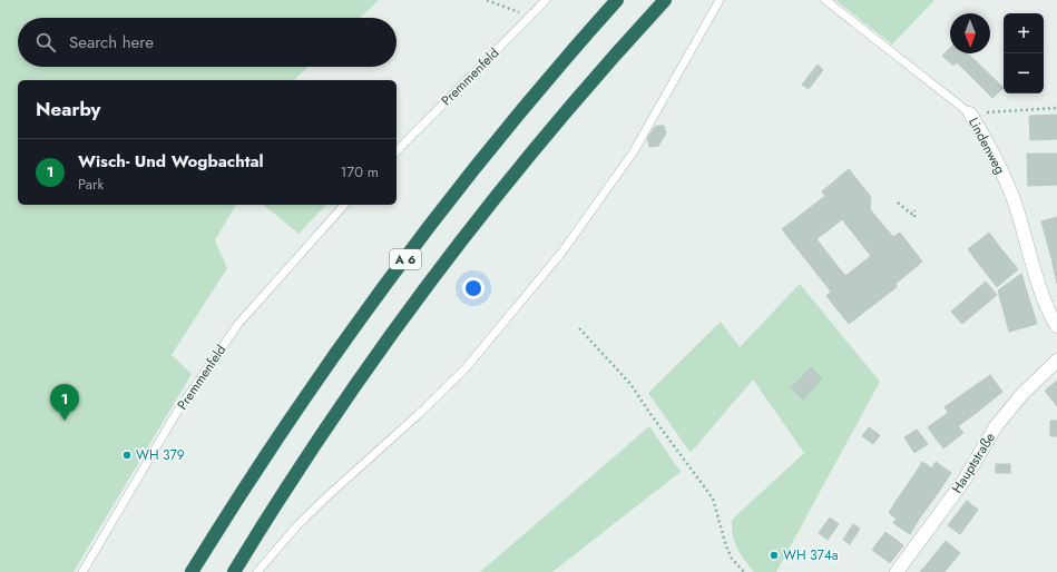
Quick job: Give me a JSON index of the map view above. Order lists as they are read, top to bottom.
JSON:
{
  "streets": {
    "highway": ["A 6"],
    "street": ["Lindenweg", "Hauptstraße"],
    "lane": ["Premmenfeld"]
  },
  "places": ["WH 379", "WH 374a"],
  "north": "bottom",
  "page": {
    "map_buttons": ["+", "−"],
    "search": "Search here",
    "heading": "Nearby",
    "list": [
      {
        "mark": "1",
        "name": "Wisch- Und Wogbachtal",
        "note": "Park",
        "value": "170 m"
      }
    ],
    "pins": "1"
  }
}
